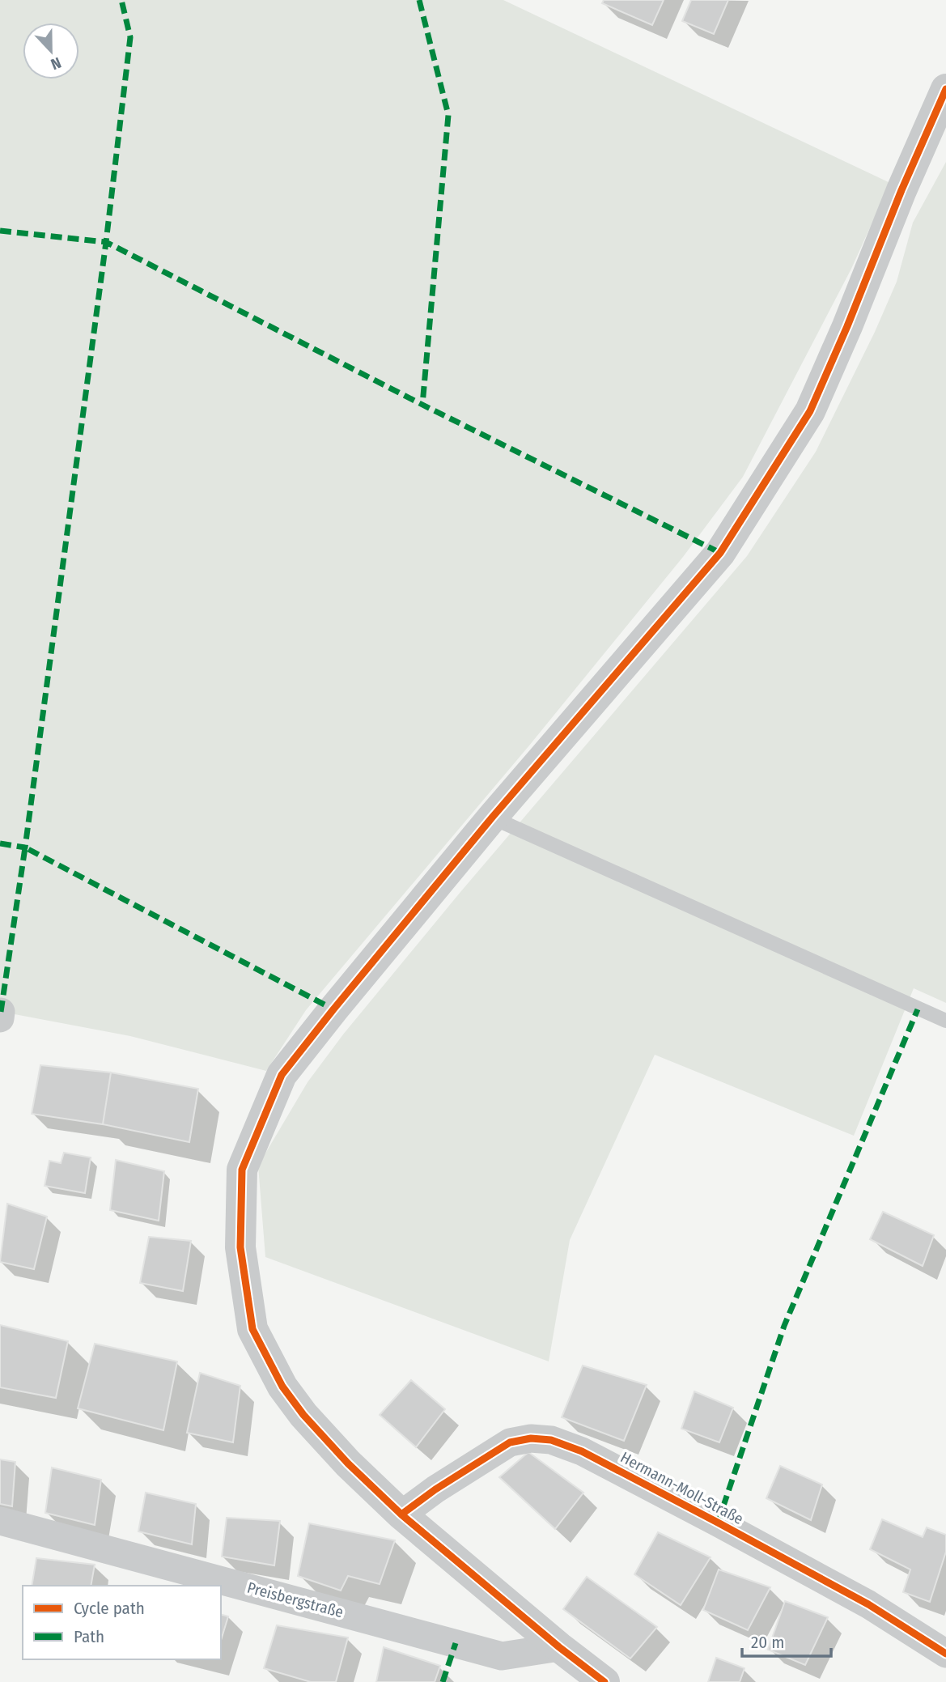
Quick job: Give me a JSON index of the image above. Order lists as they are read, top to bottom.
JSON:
{
  "streets": {
    "street": ["Hermann-Moll-Straße", "Preisbergstraße"]
  },
  "legend": ["Cycle path", "Path"],
  "scale_bar": "20 m",
  "north": "bottom"
}
